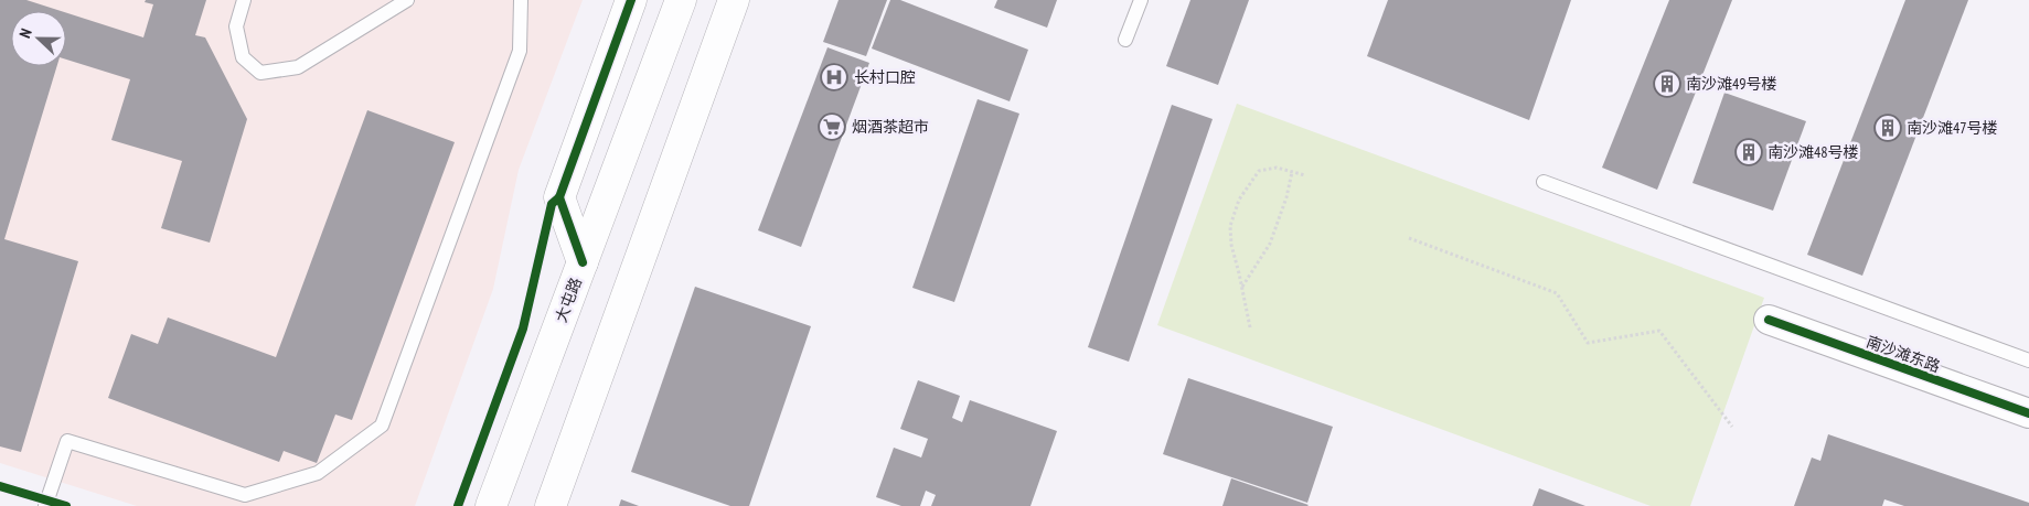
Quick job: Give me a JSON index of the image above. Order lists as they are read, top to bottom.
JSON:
{
  "streets": {
    "main road": ["大屯路"],
    "street": ["南沙滩东路"]
  },
  "places": {
    "hospital": ["长村口腔"],
    "building": ["南沙滩49号楼", "南沙滩47号楼", "南沙滩48号楼"],
    "supermarket": ["烟酒茶超市"]
  },
  "north": "left"
}
